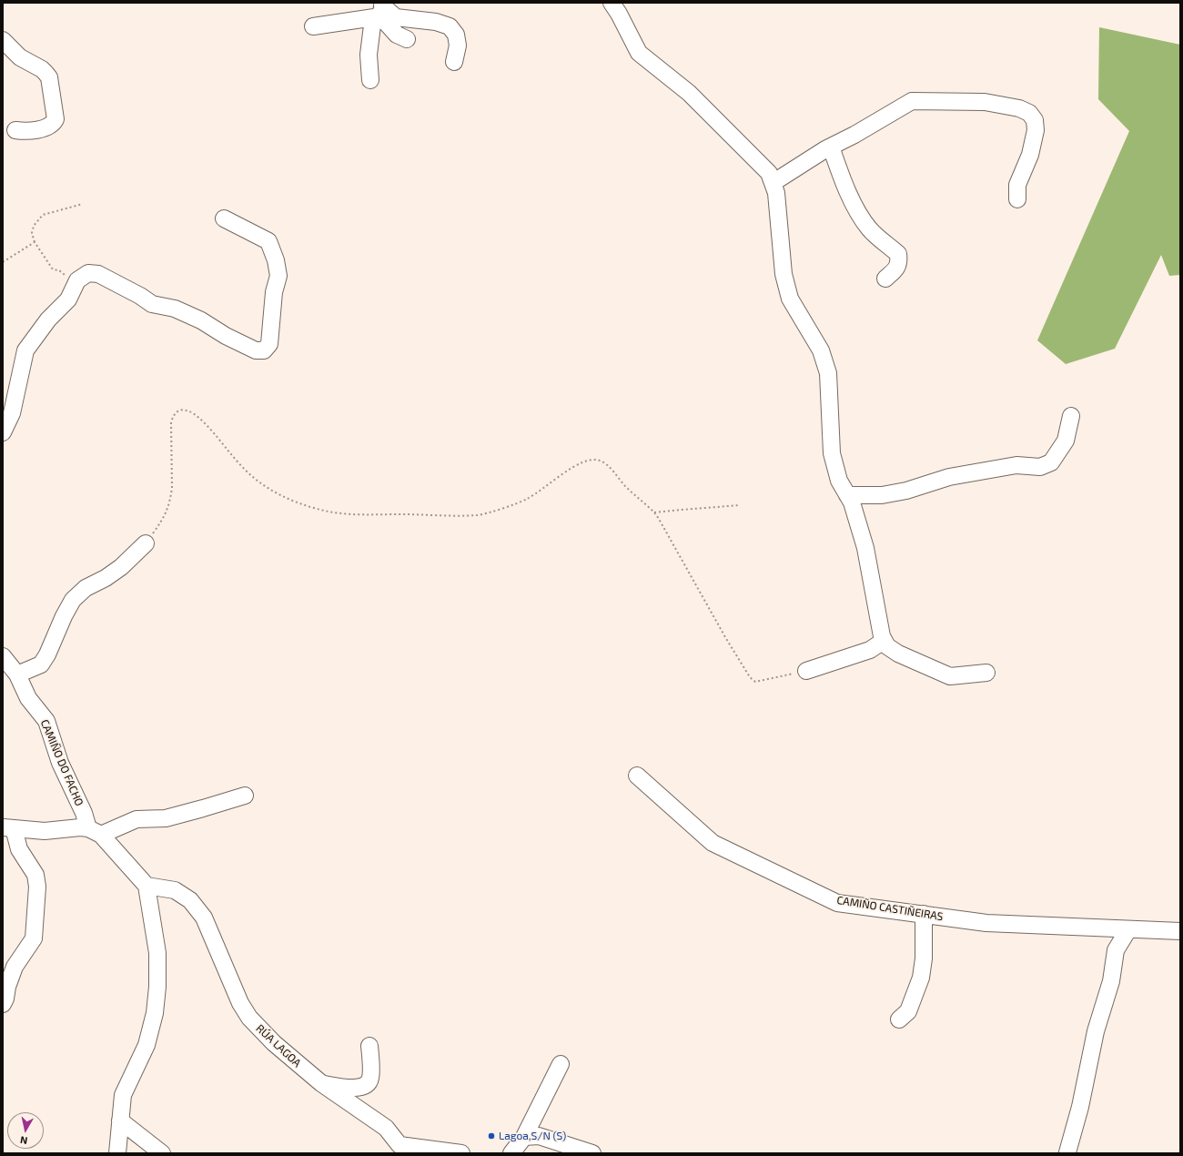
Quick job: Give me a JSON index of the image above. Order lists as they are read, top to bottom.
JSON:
{
  "streets": {
    "street": ["CAMIÑO DO FACHO", "CAMIÑO CASTIÑEIRAS", "RÚA LAGOA"]
  },
  "crossings": [
    ["CAMIÑO DO FACHO", "RÚA LAGOA"]
  ],
  "places": ["Lagoa,S/N (S)"],
  "north": "bottom"
}
